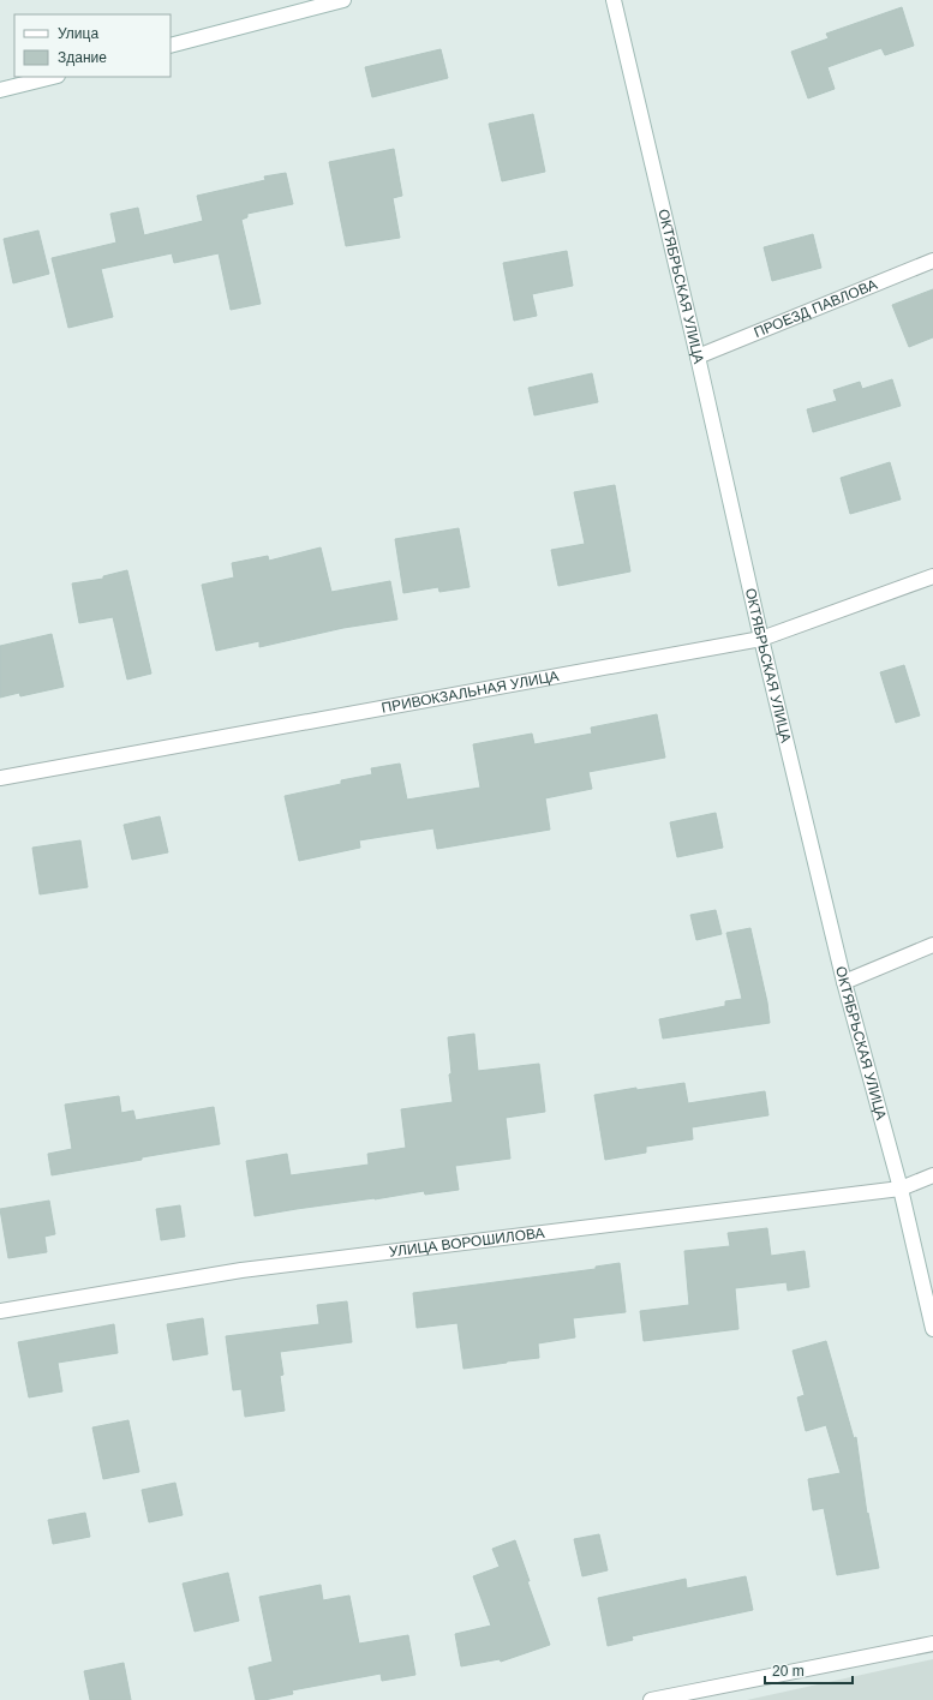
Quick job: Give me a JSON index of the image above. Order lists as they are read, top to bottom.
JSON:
{
  "streets": {
    "street": [
      "ОКТЯБРЬСКАЯ УЛИЦА",
      "ПРОЕЗД ПАВЛОВА",
      "ПРИВОКЗАЛЬНАЯ УЛИЦА",
      "УЛИЦА ВОРОШИЛОВА"
    ]
  },
  "crossings": [
    ["ОКТЯБРЬСКАЯ УЛИЦА", "ПРОЕЗД ПАВЛОВА"],
    ["ОКТЯБРЬСКАЯ УЛИЦА", "ПРИВОКЗАЛЬНАЯ УЛИЦА"],
    ["ОКТЯБРЬСКАЯ УЛИЦА", "УЛИЦА ВОРОШИЛОВА"]
  ],
  "legend": ["Улица", "Здание"],
  "scale_bar": "20 m"
}
